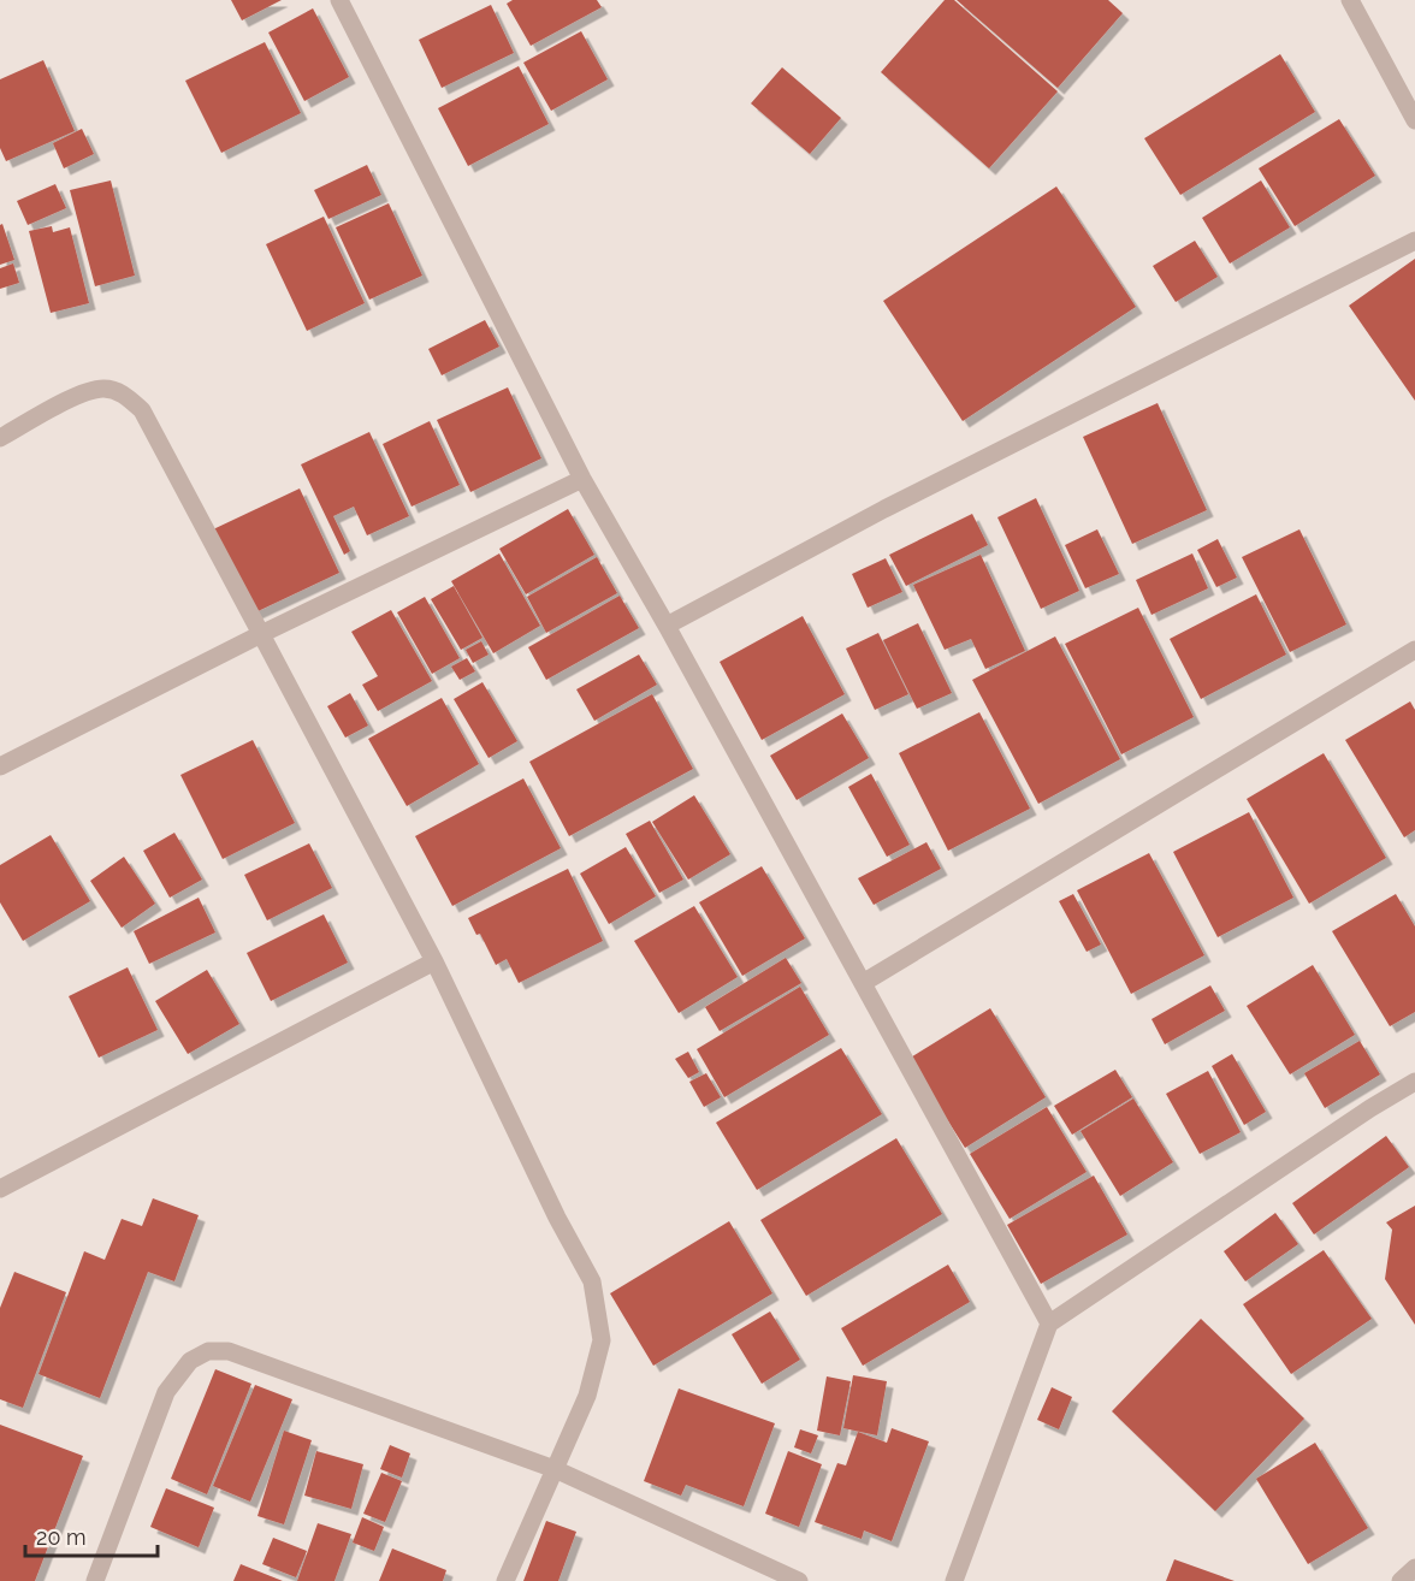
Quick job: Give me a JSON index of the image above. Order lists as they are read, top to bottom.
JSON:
{
  "scale_bar": "20 m"
}
